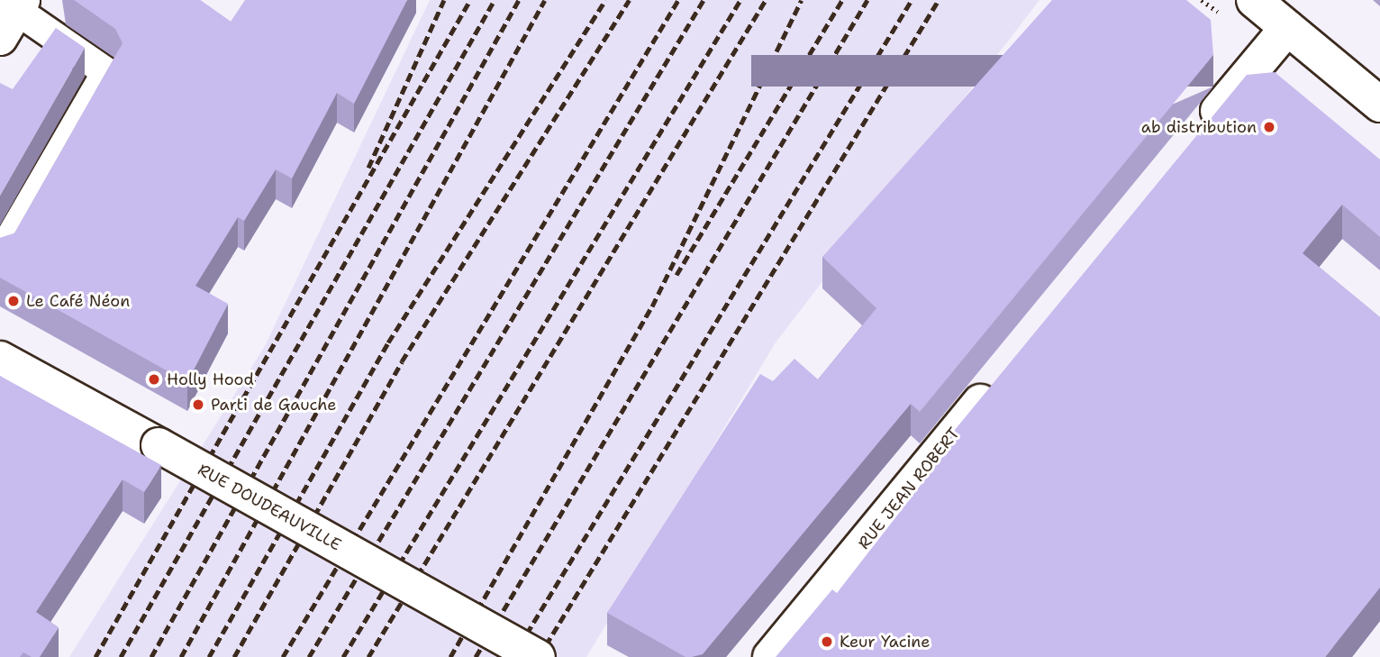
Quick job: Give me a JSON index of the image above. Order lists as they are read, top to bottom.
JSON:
{
  "streets": {
    "street": ["RUE JEAN ROBERT", "RUE DOUDEAUVILLE"]
  },
  "places": [
    "ab distribution",
    "Le Café Néon",
    "Holly Hood",
    "Parti de Gauche",
    "Keur Yacine"
  ]
}
